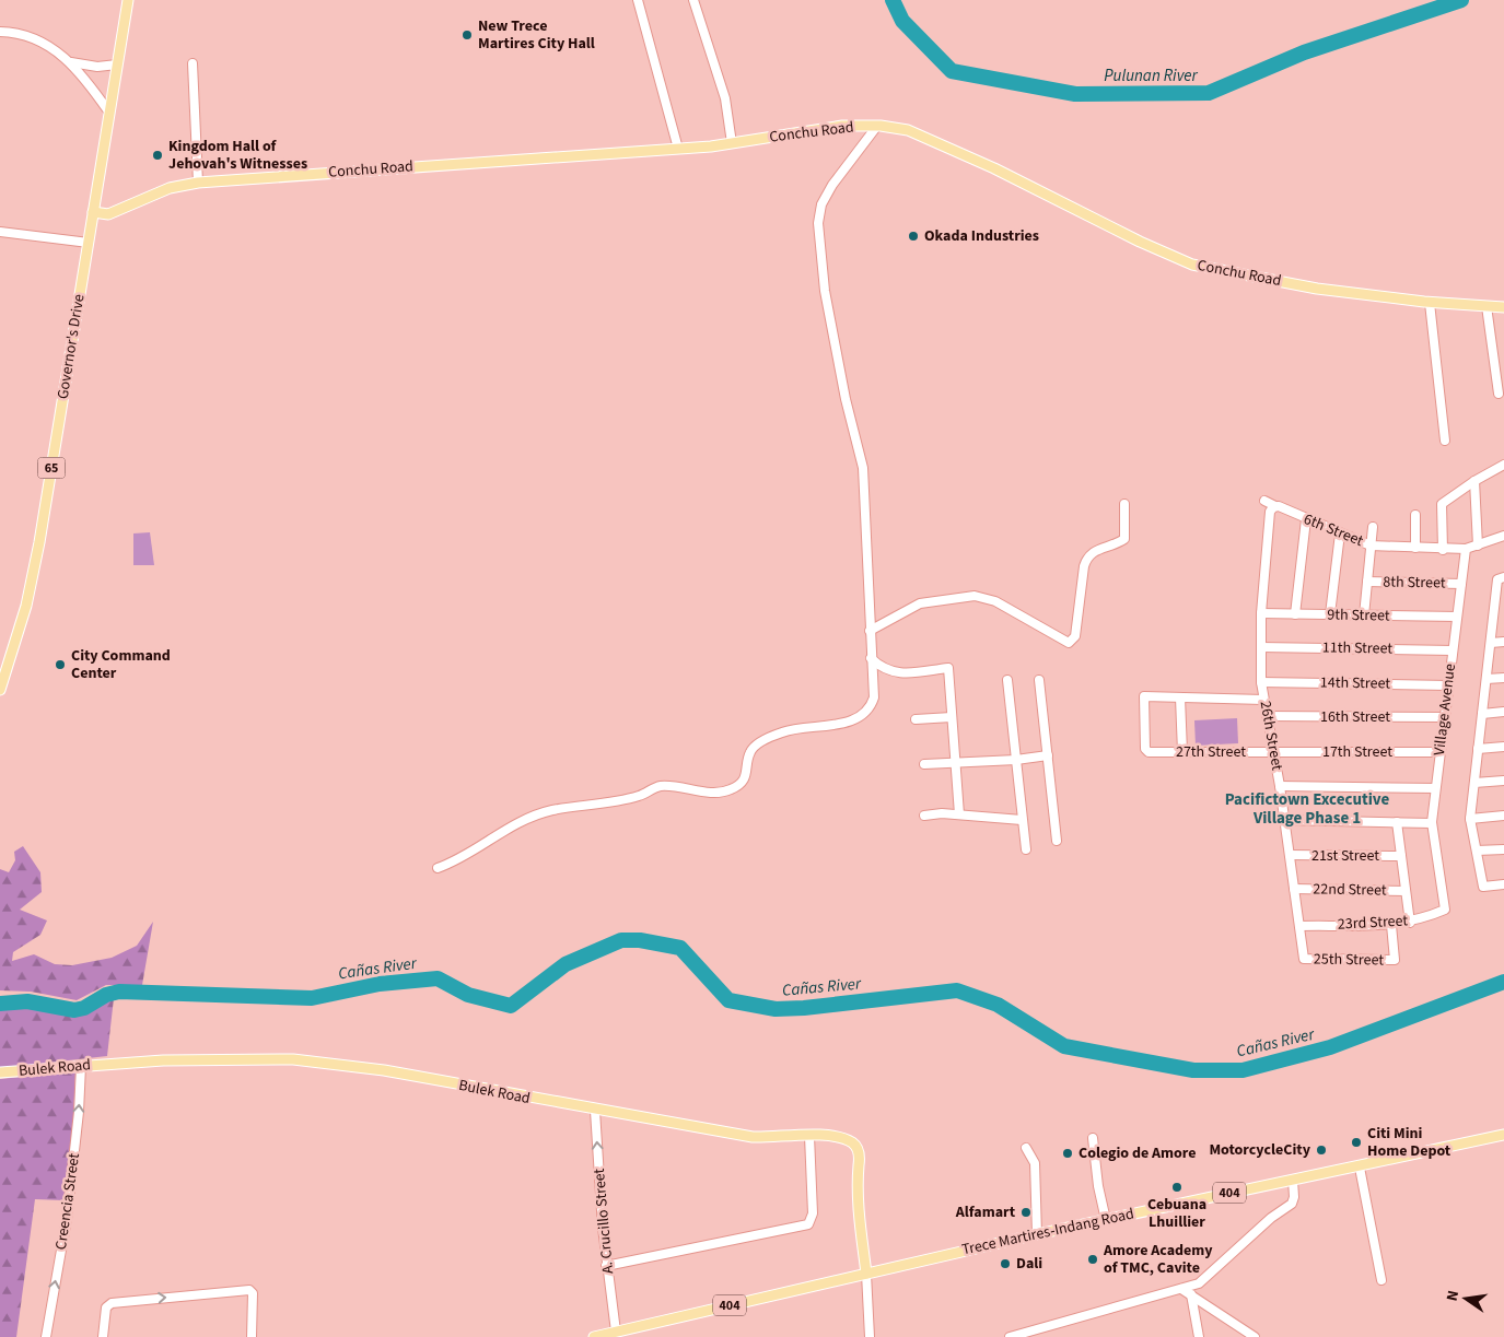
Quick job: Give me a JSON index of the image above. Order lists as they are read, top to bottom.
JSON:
{
  "streets": {
    "main road": [
      "Conchu Road",
      "Governor's Drive",
      "65",
      "Bulek Road",
      "404",
      "Trece Martires-Indang Road"
    ],
    "street": [
      "6th Street",
      "8th Street",
      "9th Street",
      "11th Street",
      "14th Street",
      "Village Avenue",
      "16th Street",
      "26th Street",
      "27th Street",
      "17th Street",
      "21st Street",
      "22nd Street",
      "23rd Street",
      "25th Street",
      "Creencia Street",
      "A. Crucillo Street"
    ]
  },
  "crossings": [
    ["Conchu Road", "Governor's Drive"],
    ["6th Street", "Village Avenue"],
    ["6th Street", "26th Street"],
    ["8th Street", "Village Avenue"],
    ["9th Street", "Village Avenue"],
    ["9th Street", "26th Street"],
    ["11th Street", "Village Avenue"],
    ["11th Street", "26th Street"],
    ["14th Street", "Village Avenue"],
    ["14th Street", "26th Street"],
    ["Village Avenue", "16th Street"],
    ["Village Avenue", "17th Street"],
    ["Village Avenue", "23rd Street"],
    ["16th Street", "26th Street"],
    ["26th Street", "27th Street"],
    ["26th Street", "17th Street"],
    ["26th Street", "21st Street"],
    ["26th Street", "22nd Street"],
    ["26th Street", "23rd Street"],
    ["26th Street", "25th Street"],
    ["27th Street", "17th Street"],
    ["23rd Street", "25th Street"],
    ["Bulek Road", "Creencia Street"],
    ["Bulek Road", "A. Crucillo Street"],
    ["Bulek Road", "Trece Martires-Indang Road"],
    ["A. Crucillo Street", "Trece Martires-Indang Road"]
  ],
  "one_way": ["Creencia Street", "A. Crucillo Street"],
  "districts": ["Pacifictown Excecutive Village Phase 1"],
  "water": ["Pulunan River", "Cañas River"],
  "places": [
    "New Trece Martires City Hall",
    "Kingdom Hall of Jehovah's Witnesses",
    "Okada Industries",
    "City Command Center",
    "Citi Mini Home Depot",
    "MotorcycleCity",
    "Colegio de Amore",
    "Cebuana Lhuillier",
    "Alfamart",
    "Amore Academy of TMC, Cavite",
    "Dali"
  ],
  "north": "left"
}
